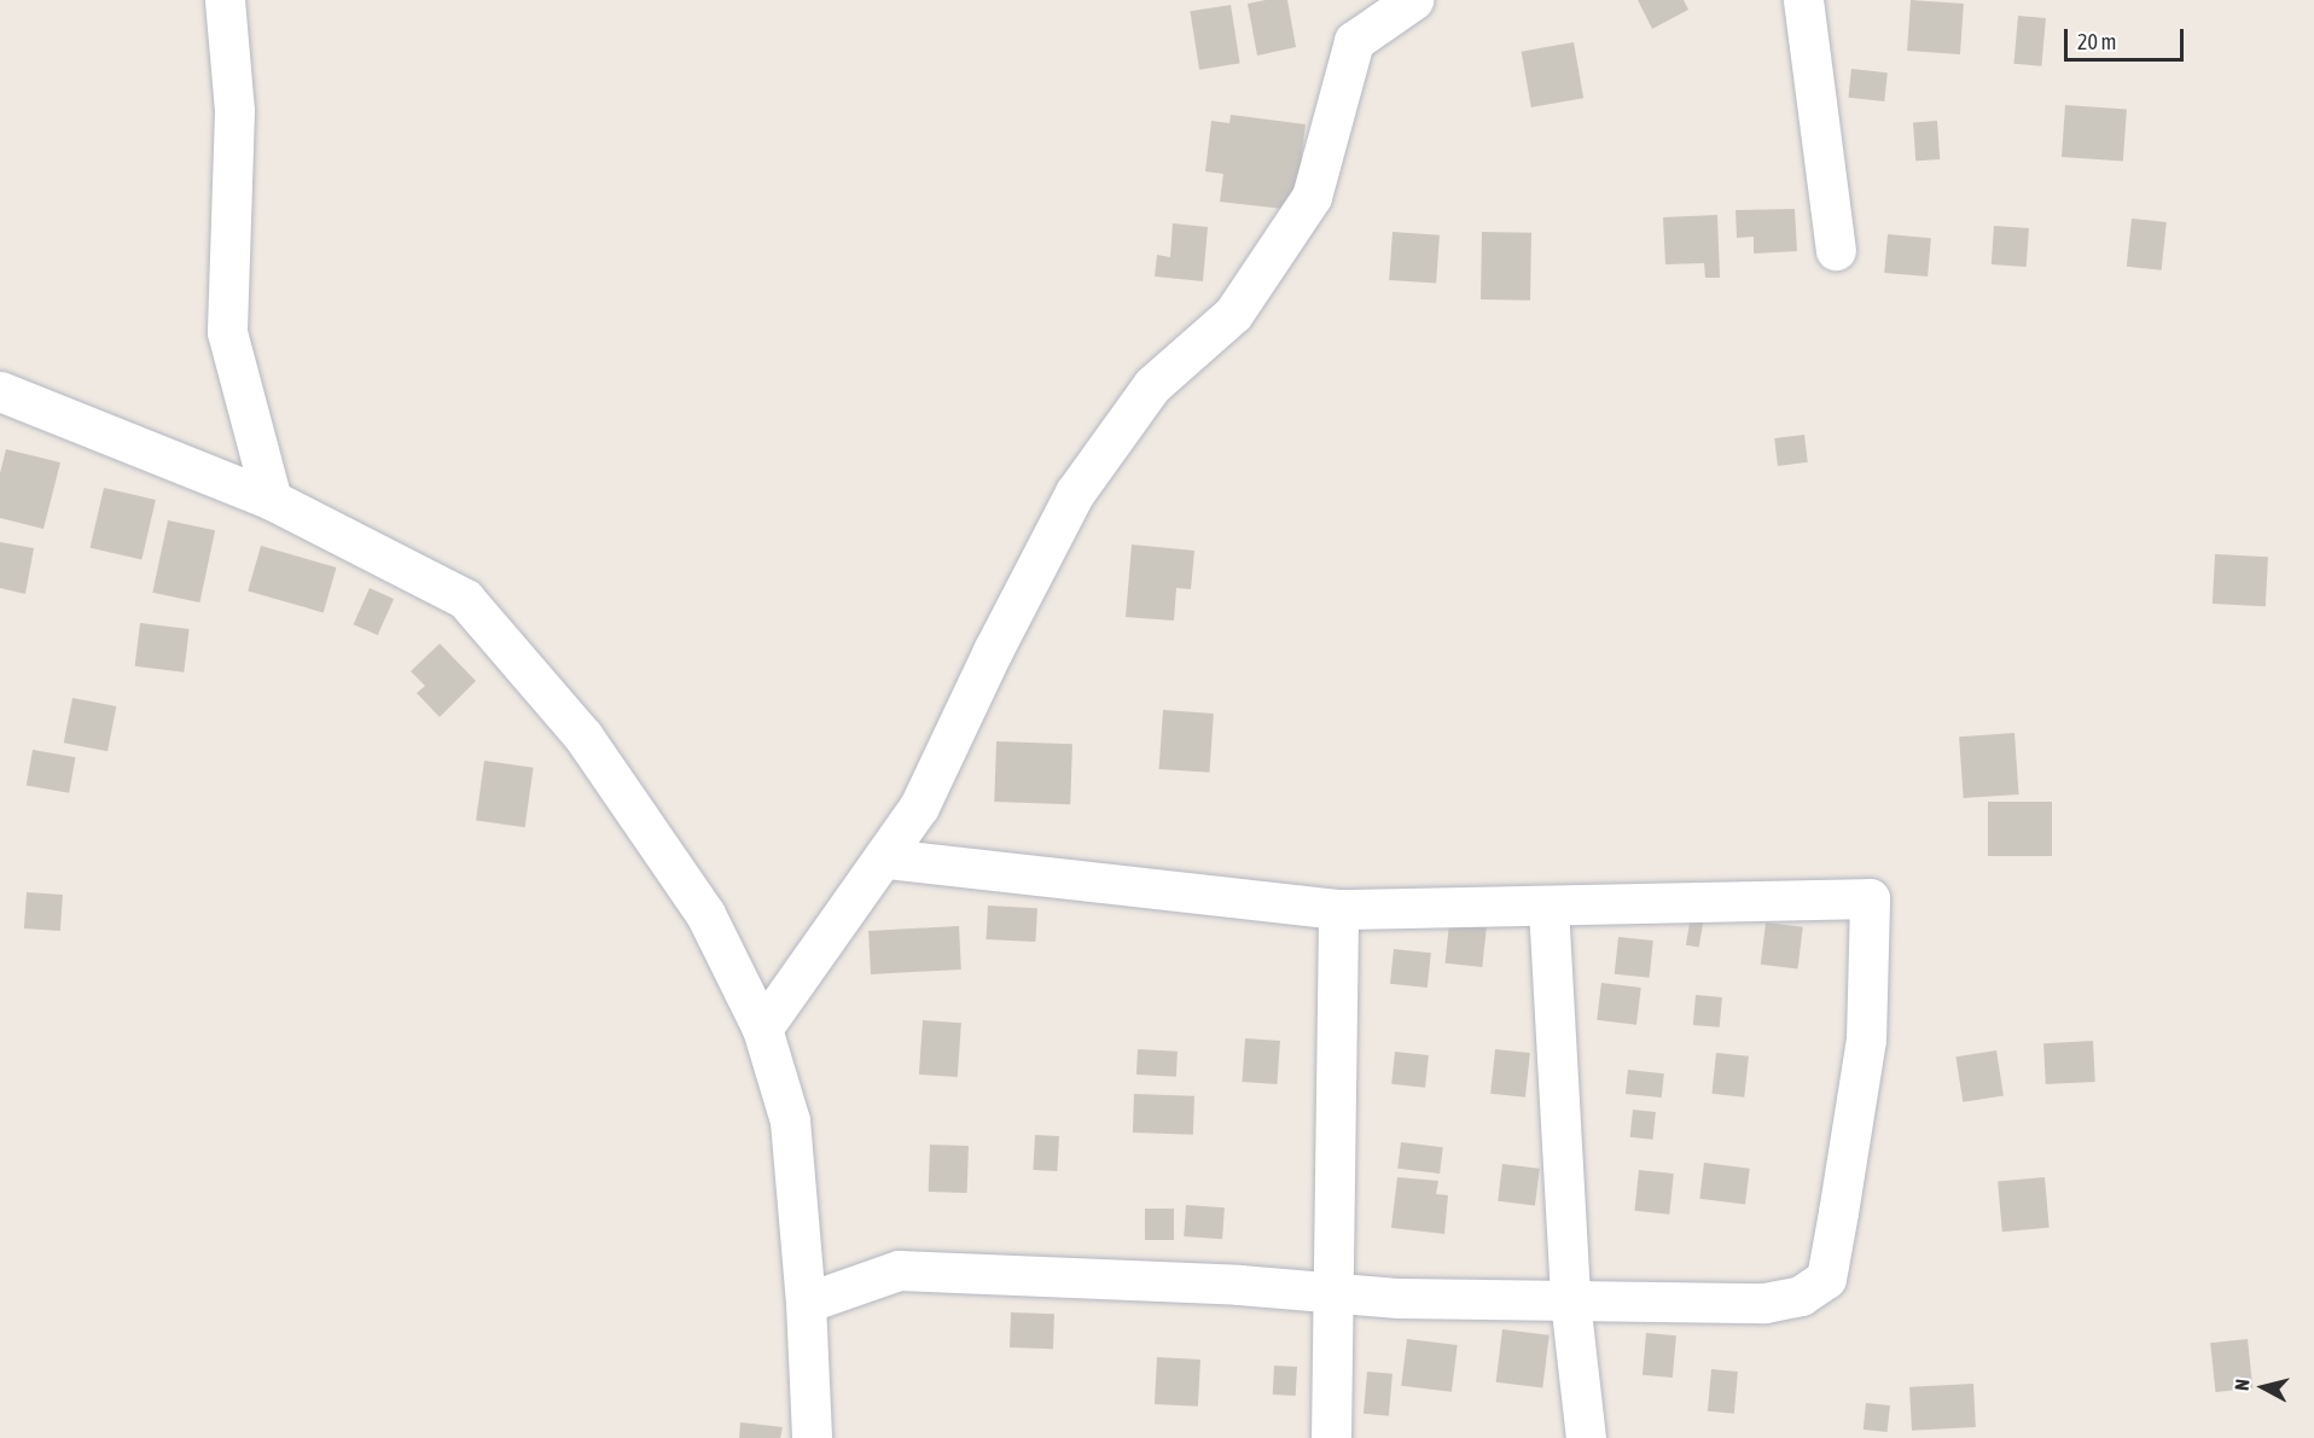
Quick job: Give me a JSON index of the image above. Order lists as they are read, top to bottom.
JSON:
{
  "scale_bar": "20 m",
  "north": "left"
}
